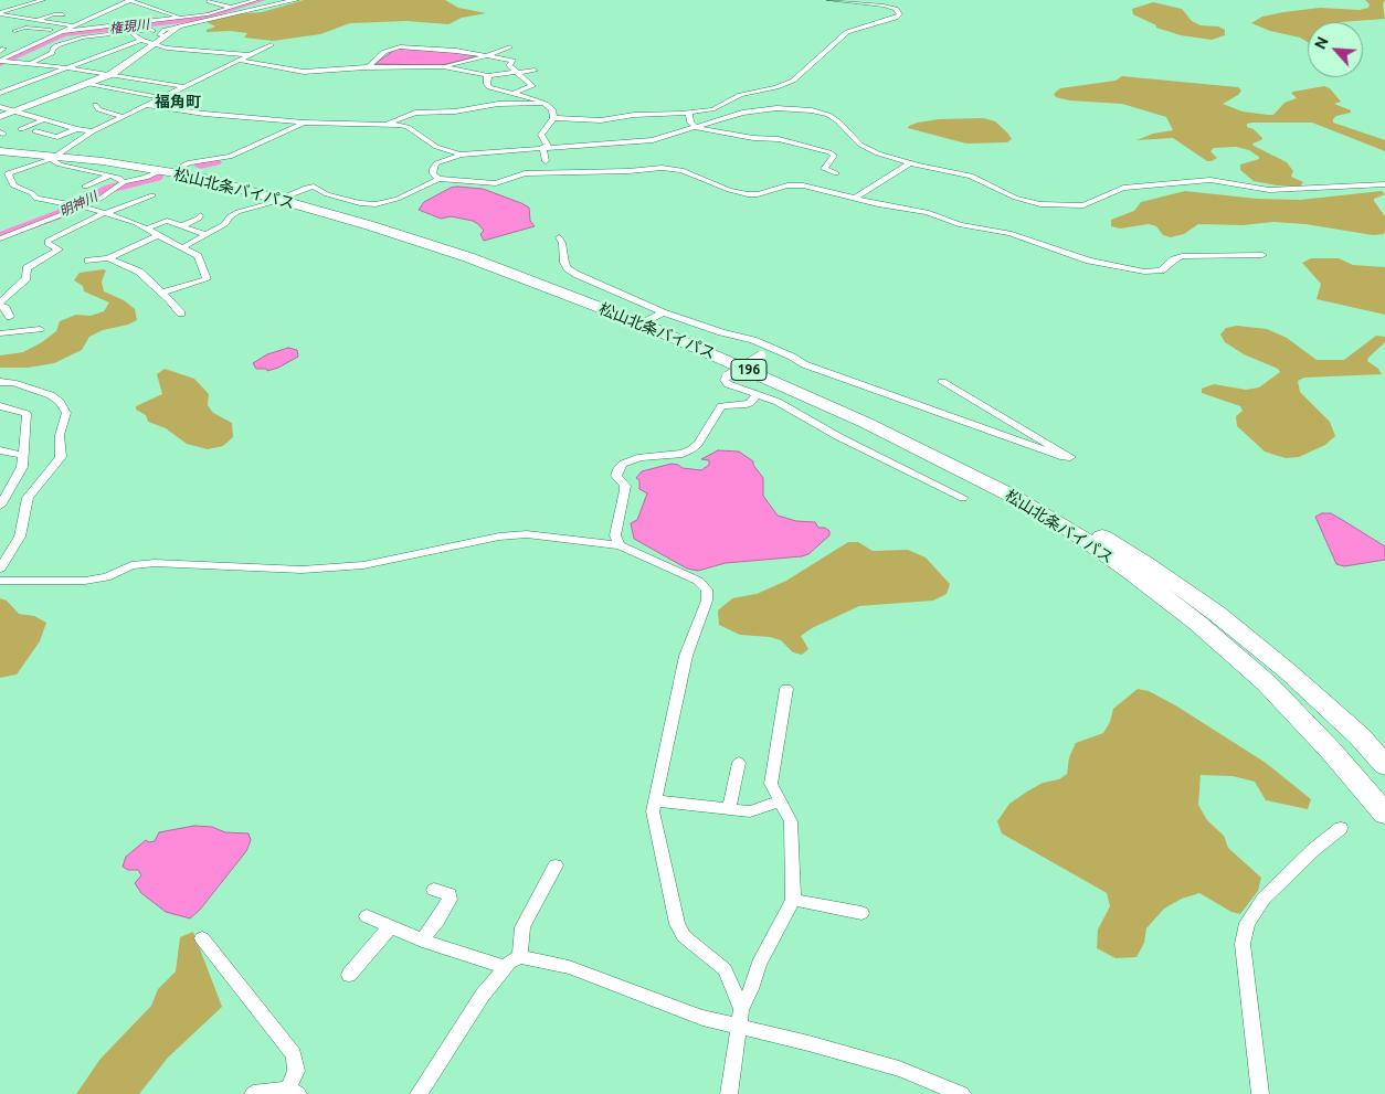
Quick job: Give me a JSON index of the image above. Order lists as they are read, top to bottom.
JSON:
{
  "streets": {
    "highway": ["松山北条バイパス", "196"]
  },
  "districts": ["福角町"],
  "water": ["権現川", "明神川"],
  "north": "top left"
}
